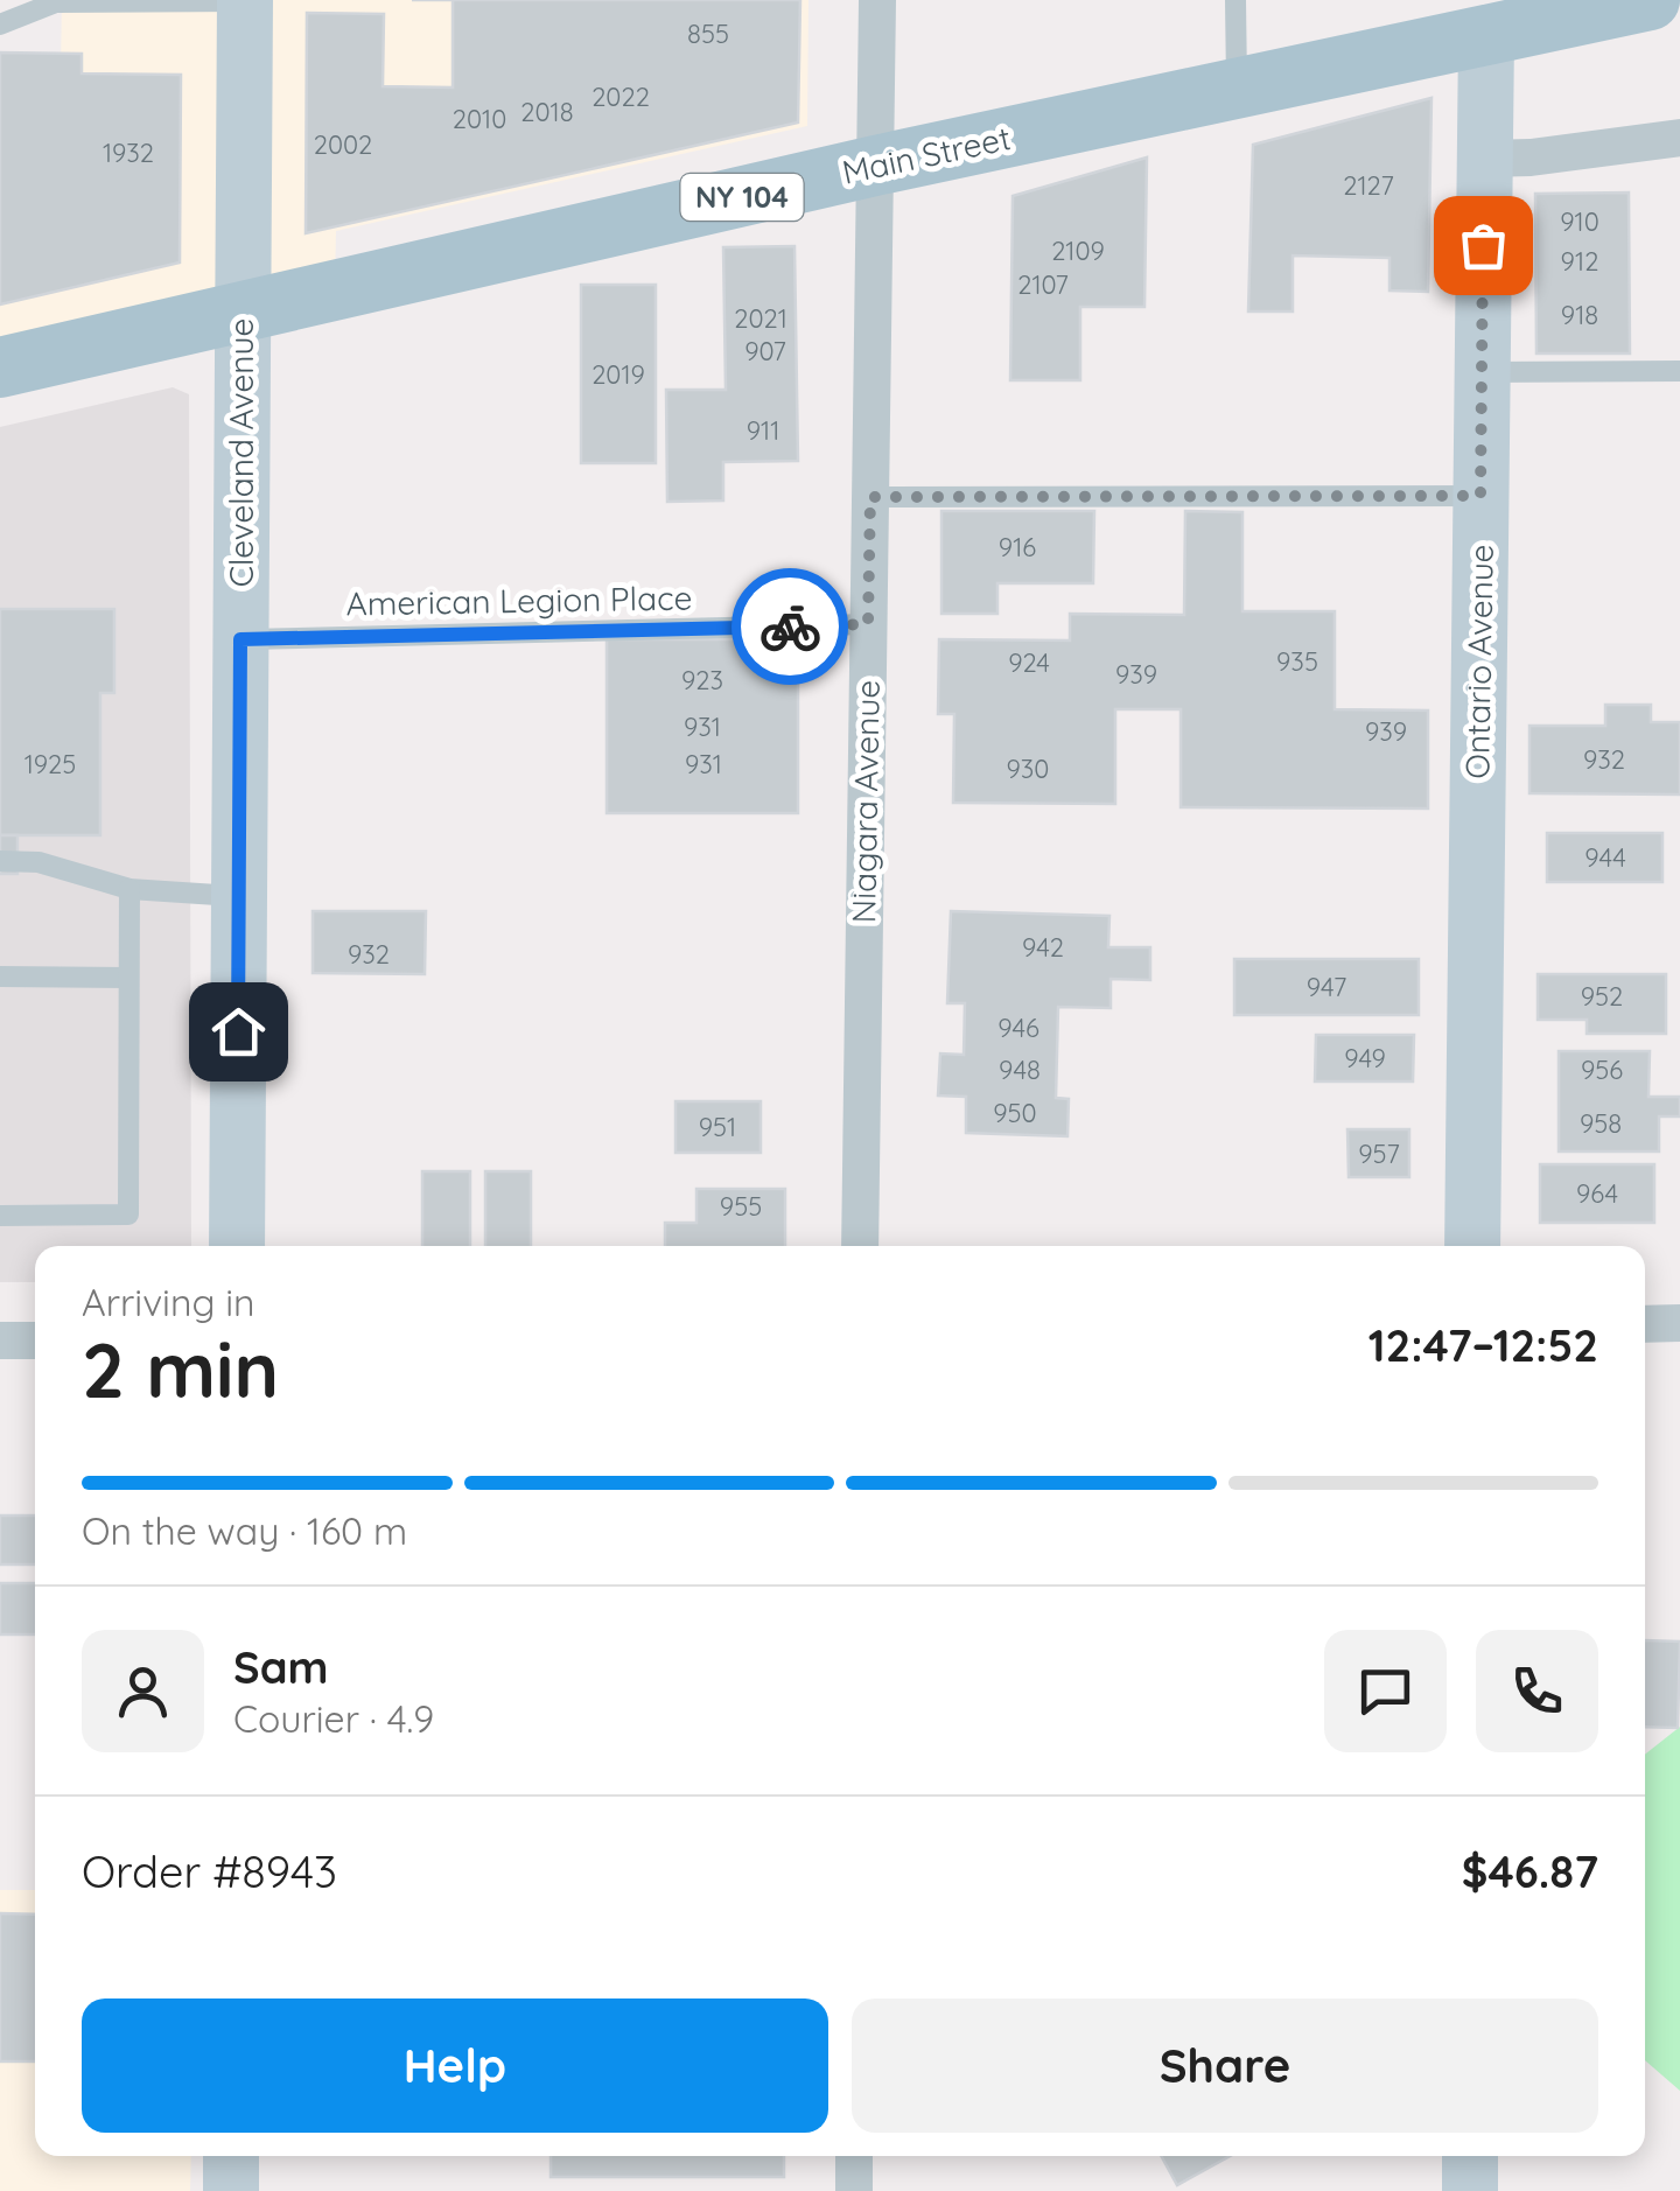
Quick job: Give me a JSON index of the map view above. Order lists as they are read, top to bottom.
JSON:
{
  "streets": {
    "main road": [
      "Main Street",
      "NY 104",
      "Cleveland Avenue",
      "Ontario Avenue"
    ],
    "street": ["Niagara Avenue"],
    "lane": ["American Legion Place"]
  },
  "crossings": [
    ["Main Street", "Cleveland Avenue"],
    ["Main Street", "Ontario Avenue"],
    ["Main Street", "Niagara Avenue"],
    ["Cleveland Avenue", "American Legion Place"],
    ["American Legion Place", "Niagara Avenue"]
  ],
  "house_numbers": [
    "855",
    "2022",
    "2018",
    "2010",
    "2002",
    "1932",
    "2127",
    "910",
    "2109",
    "912",
    "2107",
    "918",
    "2021",
    "907",
    "2019",
    "911",
    "916",
    "935",
    "924",
    "939",
    "923",
    "931",
    "939",
    "932",
    "1925",
    "931",
    "930",
    "944",
    "942",
    "932",
    "947",
    "952",
    "946",
    "949",
    "948",
    "956",
    "950",
    "958",
    "951",
    "957",
    "964",
    "955"
  ],
  "page": {
    "heading": ["2 min", "Arriving in", "12:47–12:52"],
    "panel": [
      "Sam",
      "Courier · 4.9",
      "Order #8943",
      "$46.87"
    ],
    "bar": "On the way · 160 m",
    "buttons": ["Help", "Share"]
  }
}
